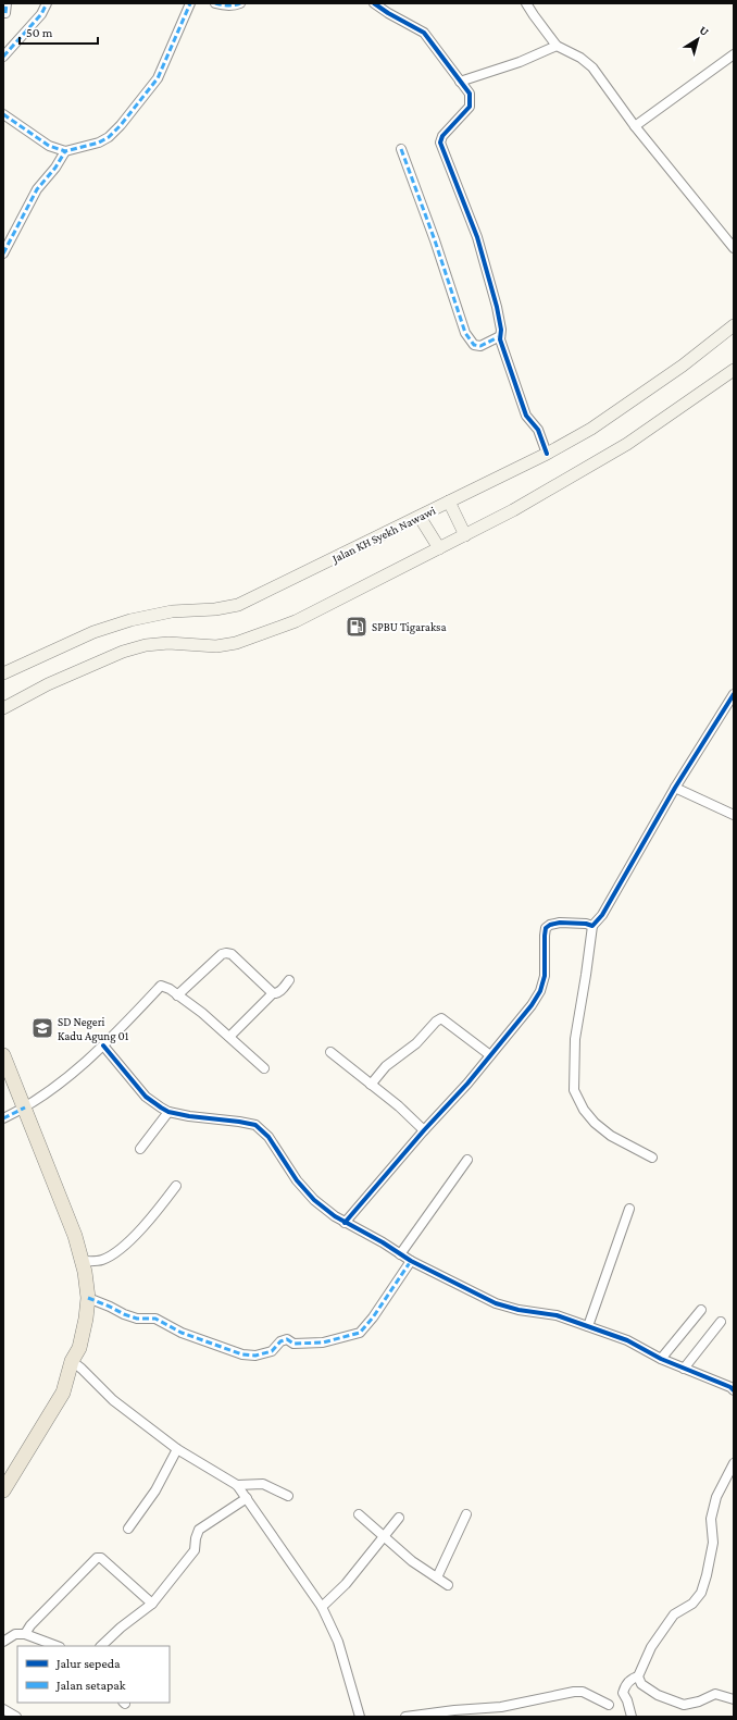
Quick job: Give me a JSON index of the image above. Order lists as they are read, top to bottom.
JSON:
{
  "streets": {
    "main road": ["Jalan KH Syekh Nawawi"]
  },
  "places": {
    "fuel station": ["SPBU Tigaraksa"],
    "school or university": ["SD Negeri Kadu Agung 01"]
  },
  "legend": ["Jalur sepeda", "Jalan setapak"],
  "scale_bar": "50 m",
  "north": "top right"
}
